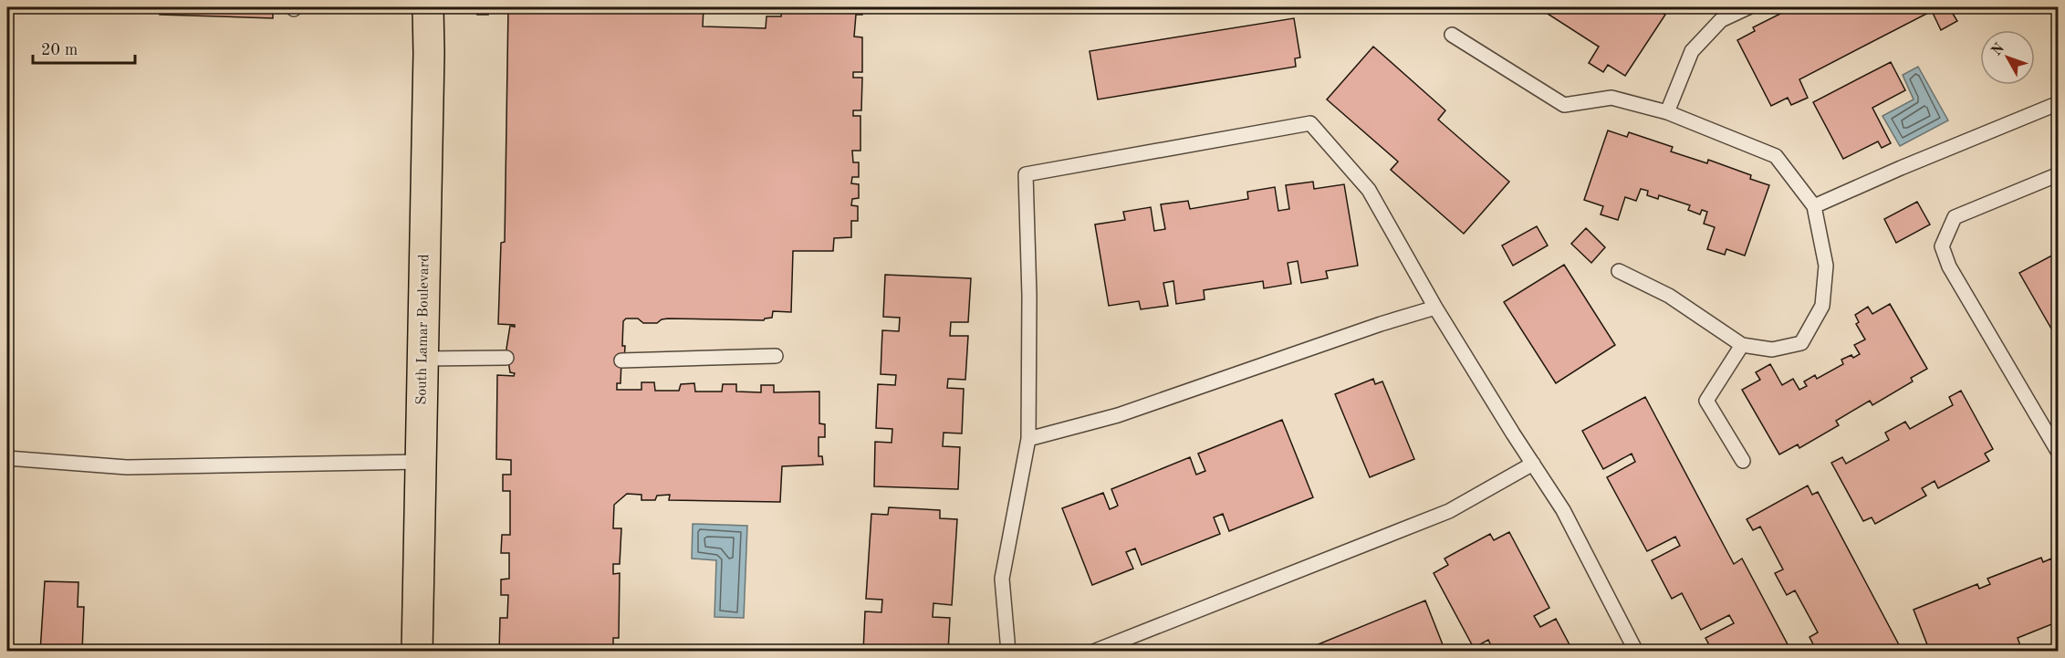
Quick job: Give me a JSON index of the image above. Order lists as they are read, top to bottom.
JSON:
{
  "streets": {
    "main road": ["South Lamar Boulevard"]
  },
  "scale_bar": "20 m",
  "north": "top left"
}
